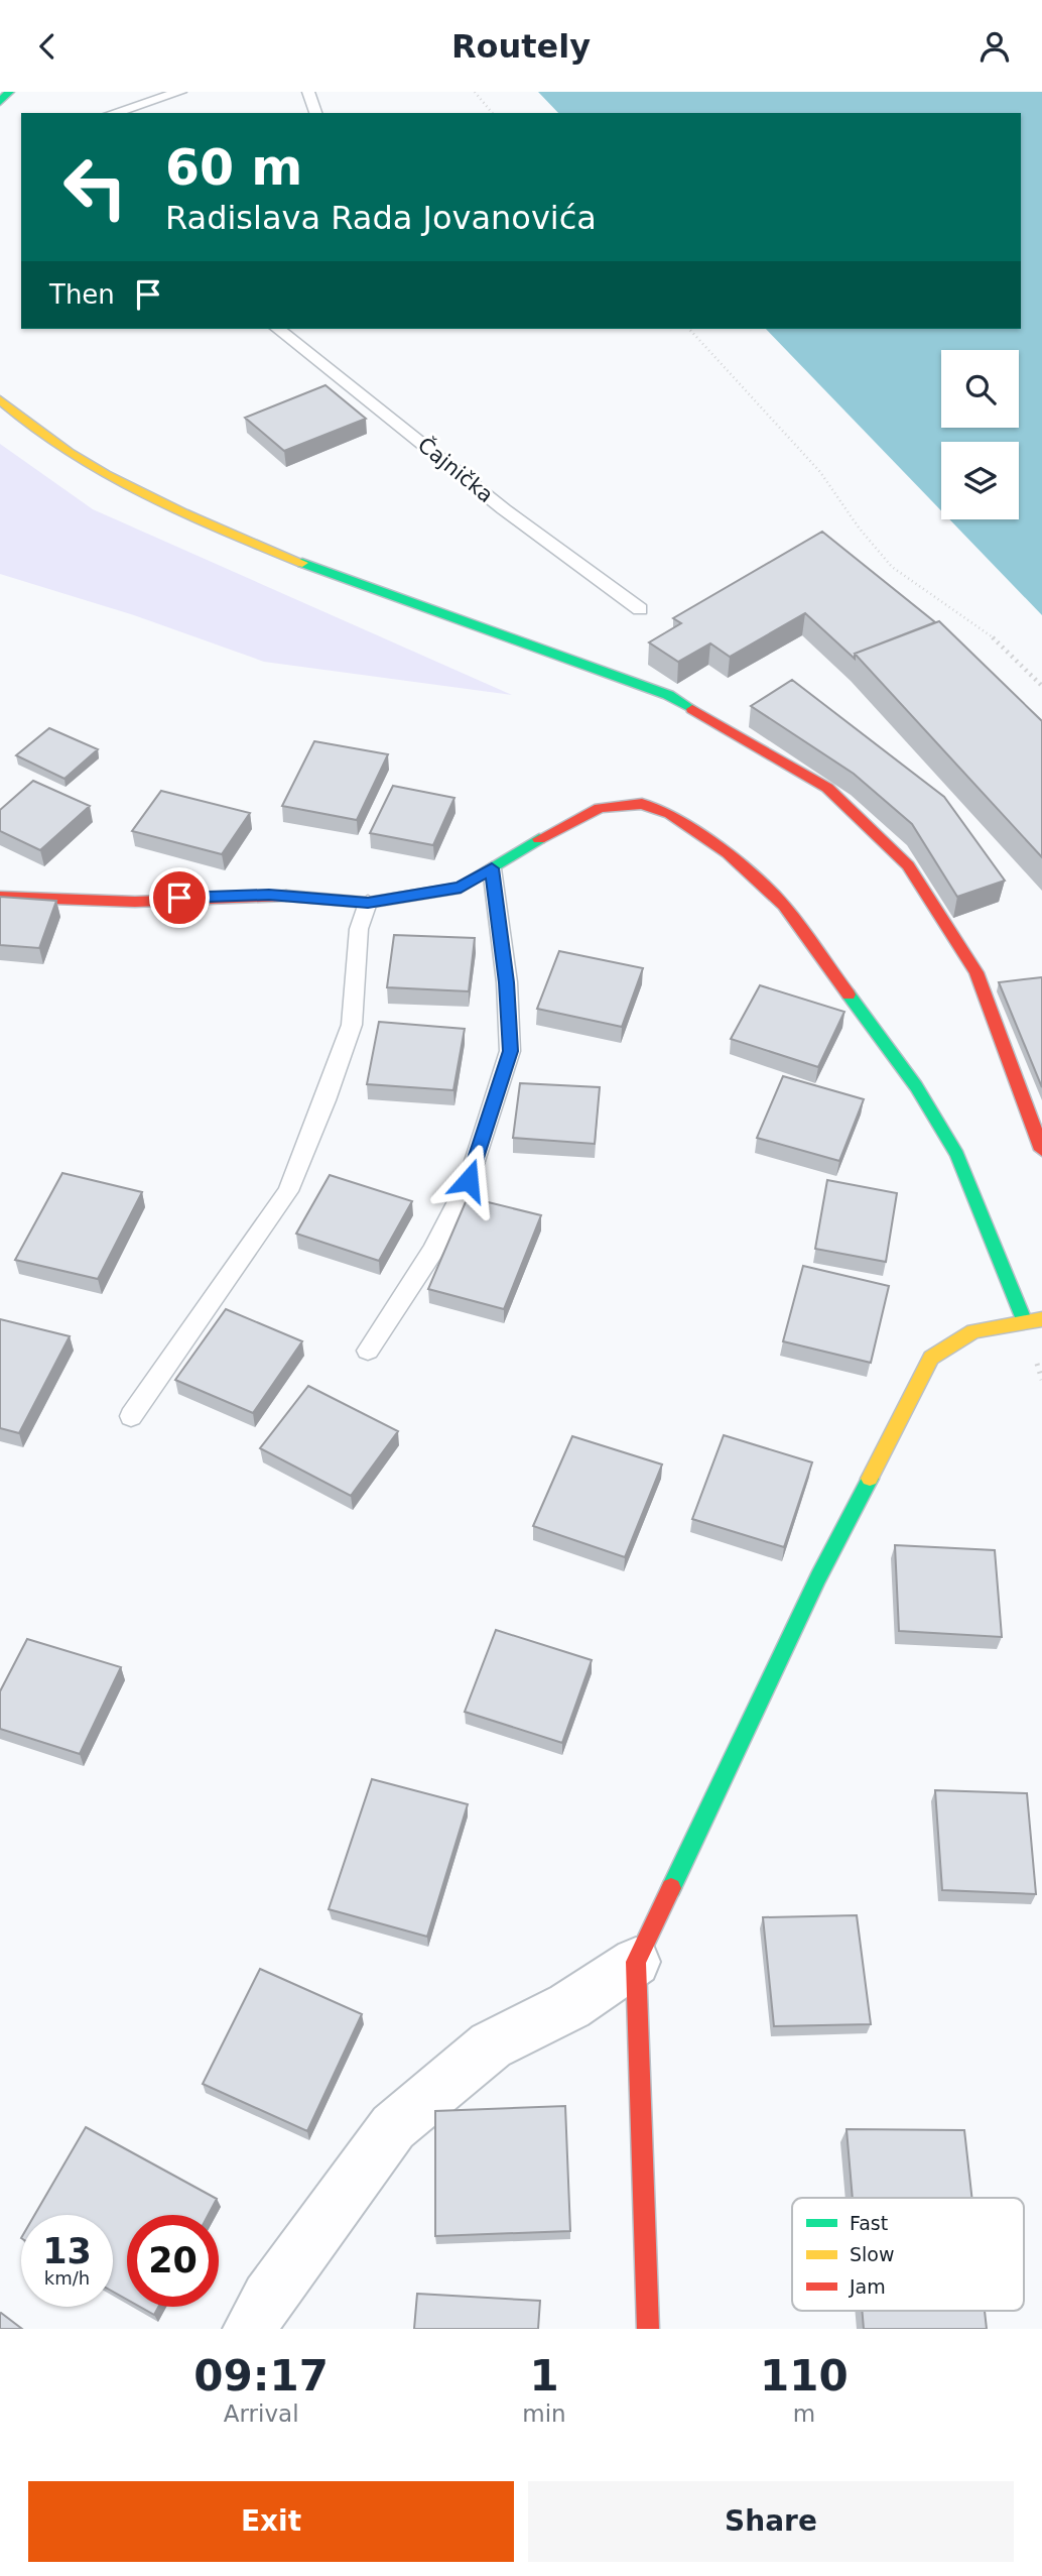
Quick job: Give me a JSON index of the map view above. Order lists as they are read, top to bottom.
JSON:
{
  "streets": {
    "lane": ["Čajnička"]
  },
  "legend": ["Fast", "Slow", "Jam"],
  "page": {
    "header": "Routely",
    "turn": ["60 m", "Radislava Rada Jovanovića"],
    "then": "Then",
    "speed": "13 km/h",
    "limit": "20",
    "eta": [
      "09:17",
      "Arrival",
      "1",
      "min",
      "110",
      "m"
    ],
    "buttons": ["Exit", "Share"]
  }
}
